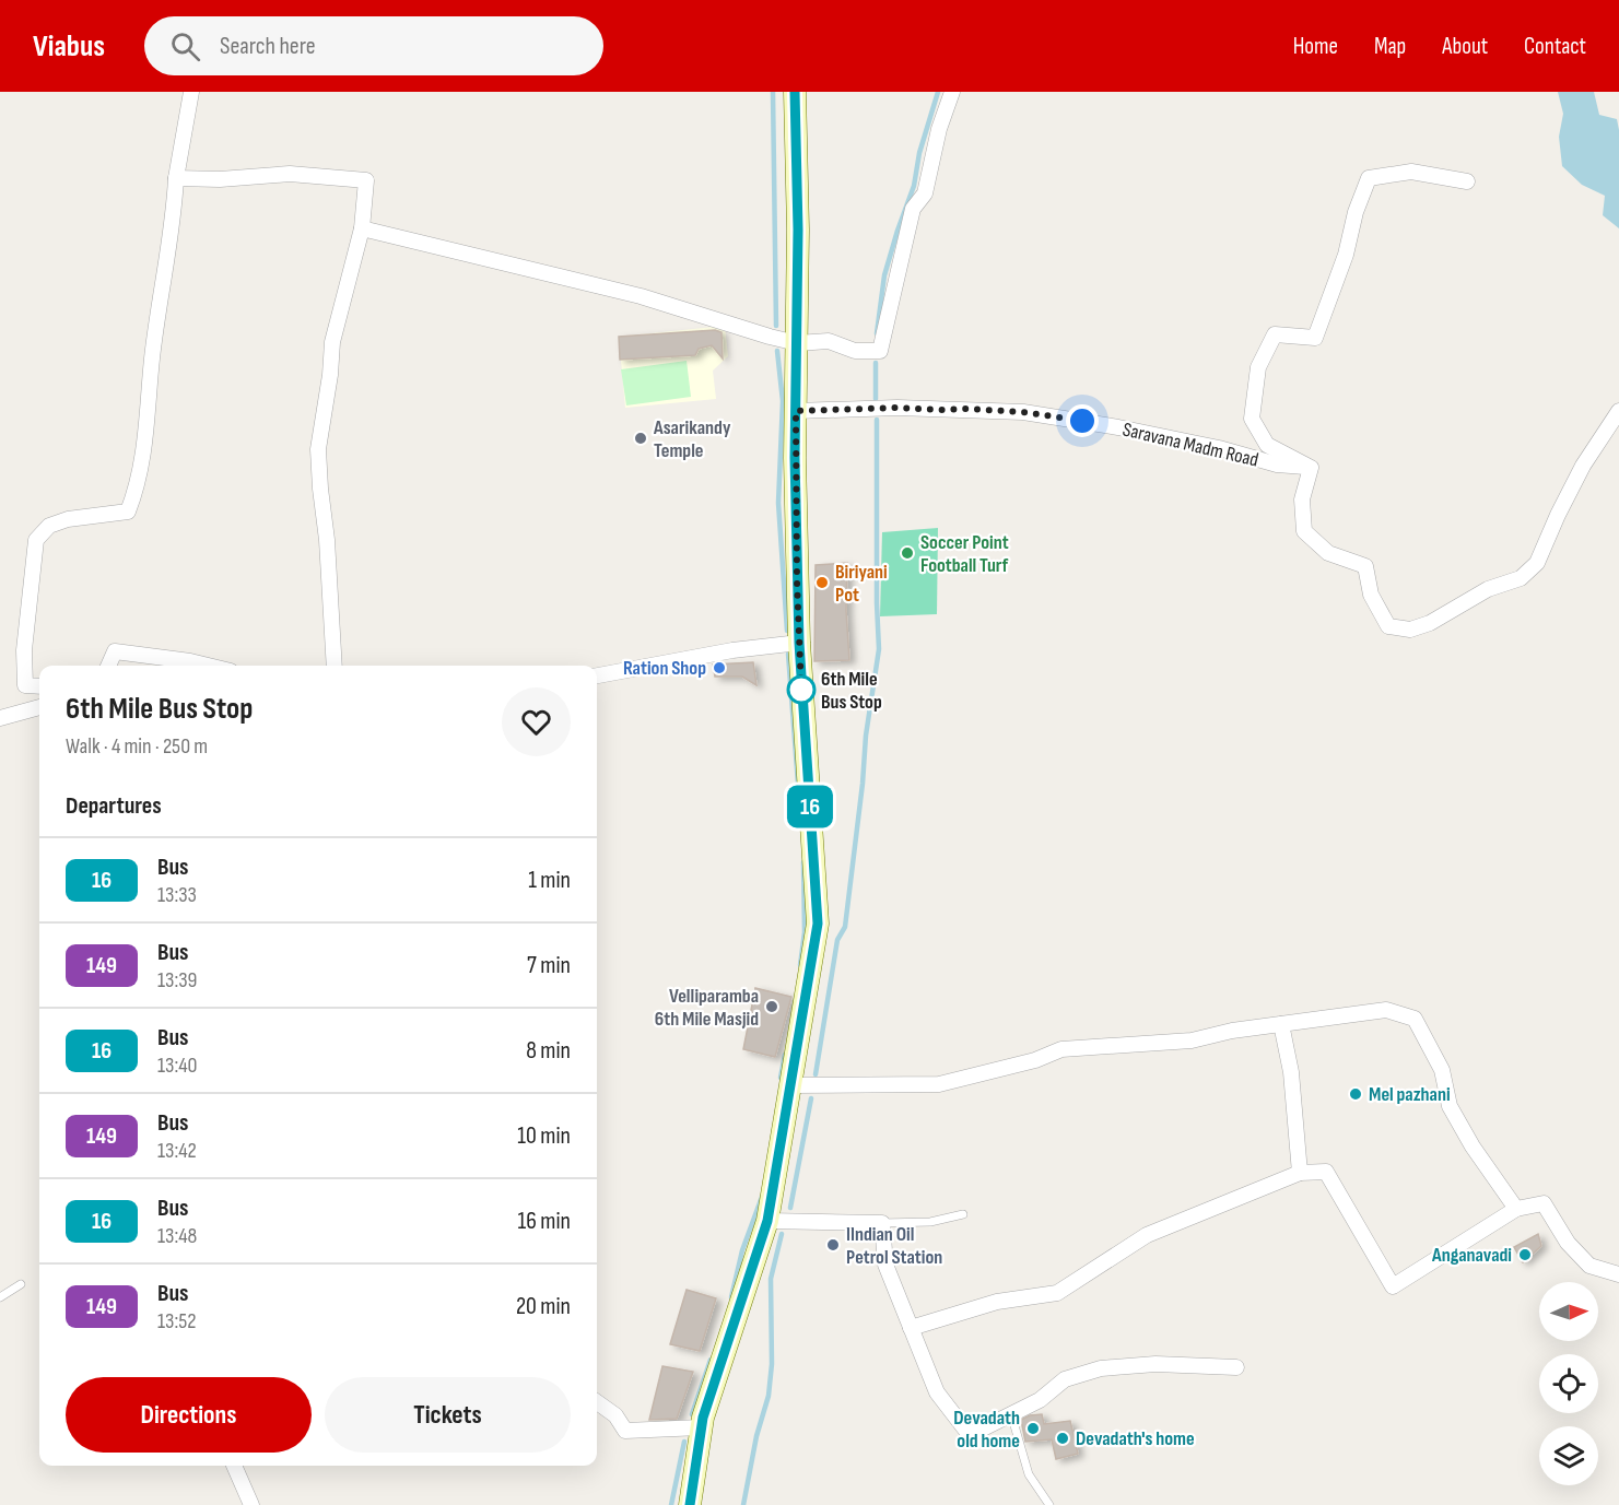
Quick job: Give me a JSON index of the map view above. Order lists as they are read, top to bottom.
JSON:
{
  "streets": {
    "street": ["Saravana Madm Road"]
  },
  "places": [
    "Asarikandy Temple",
    "Soccer Point Football Turf",
    "Biriyani Pot",
    "Ration Shop",
    "6th Mile Bus Stop",
    "Velliparamba 6th Mile Masjid",
    "Mel pazhani",
    "IIndian Oil Petrol Station",
    "Anganavadi",
    "Devadath old home",
    "Devadath's home"
  ],
  "lines": ["bus line 16"],
  "north": "right",
  "page": {
    "header": "Viabus",
    "search": "Search here",
    "nav": [
      "Home",
      "Map",
      "About",
      "Contact"
    ],
    "on_map": "16",
    "heading": [
      ["6th Mile Bus Stop", "Walk · 4 min · 250 m"],
      "Departures"
    ],
    "list": [
      {
        "mark": "16",
        "name": "Bus",
        "note": "13:33",
        "value": "1 min"
      },
      {
        "mark": "149",
        "name": "Bus",
        "note": "13:39",
        "value": "7 min"
      },
      {
        "mark": "16",
        "name": "Bus",
        "note": "13:40",
        "value": "8 min"
      },
      {
        "mark": "149",
        "name": "Bus",
        "note": "13:42",
        "value": "10 min"
      },
      {
        "mark": "16",
        "name": "Bus",
        "note": "13:48",
        "value": "16 min"
      },
      {
        "mark": "149",
        "name": "Bus",
        "note": "13:52",
        "value": "20 min"
      }
    ],
    "buttons": ["Directions", "Tickets"]
  }
}
